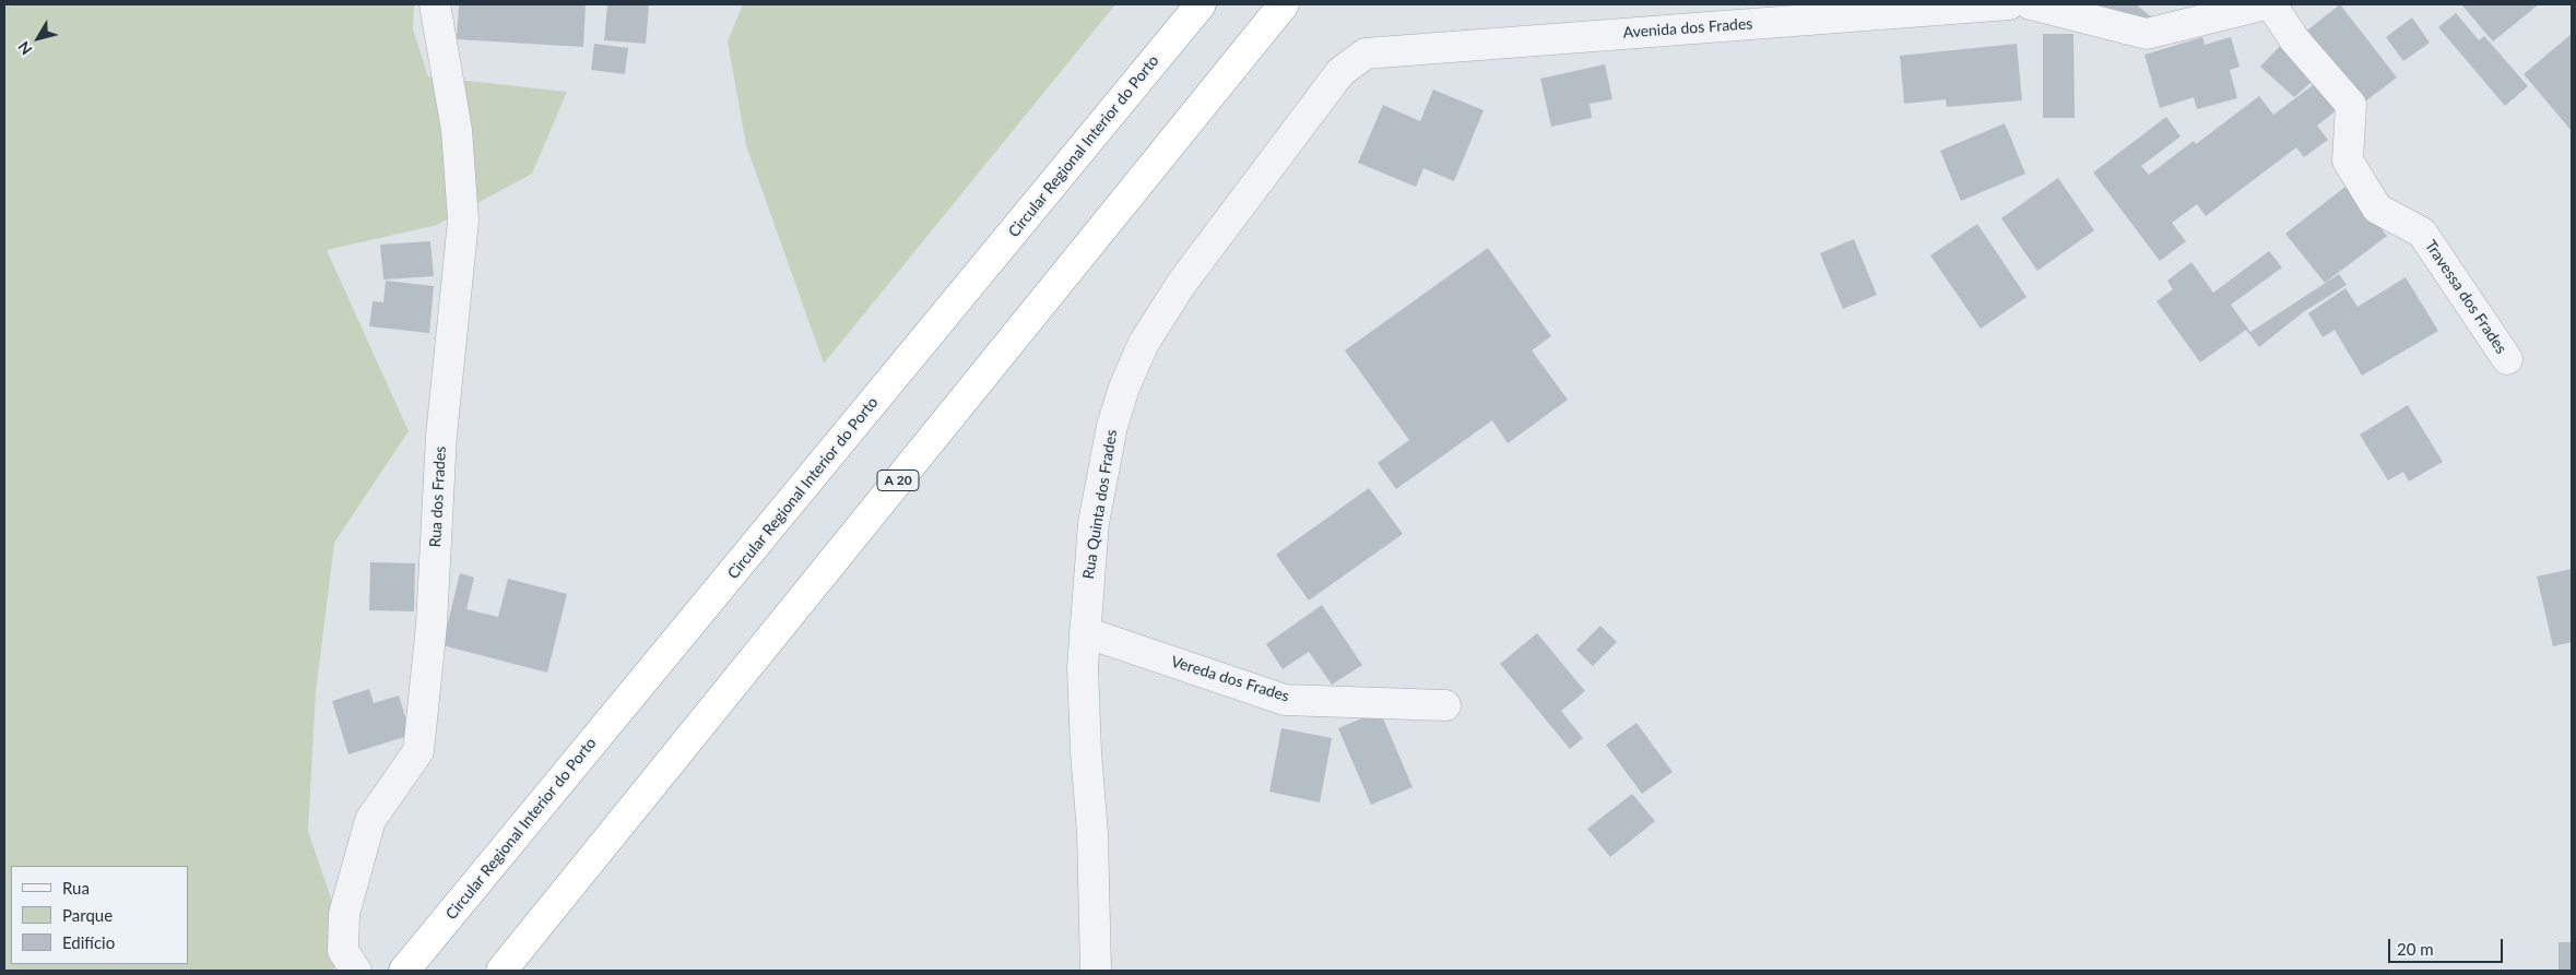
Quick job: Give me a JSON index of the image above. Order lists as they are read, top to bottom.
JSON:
{
  "streets": {
    "highway": ["Circular Regional Interior do Porto", "A 20"],
    "street": [
      "Avenida dos Frades",
      "Travessa dos Frades",
      "Rua dos Frades",
      "Rua Quinta dos Frades",
      "Vereda dos Frades"
    ]
  },
  "crossings": [
    ["Avenida dos Frades", "Rua Quinta dos Frades"],
    ["Rua Quinta dos Frades", "Vereda dos Frades"]
  ],
  "legend": ["Rua", "Parque", "Edifício"],
  "scale_bar": "20 m",
  "north": "bottom left"
}
